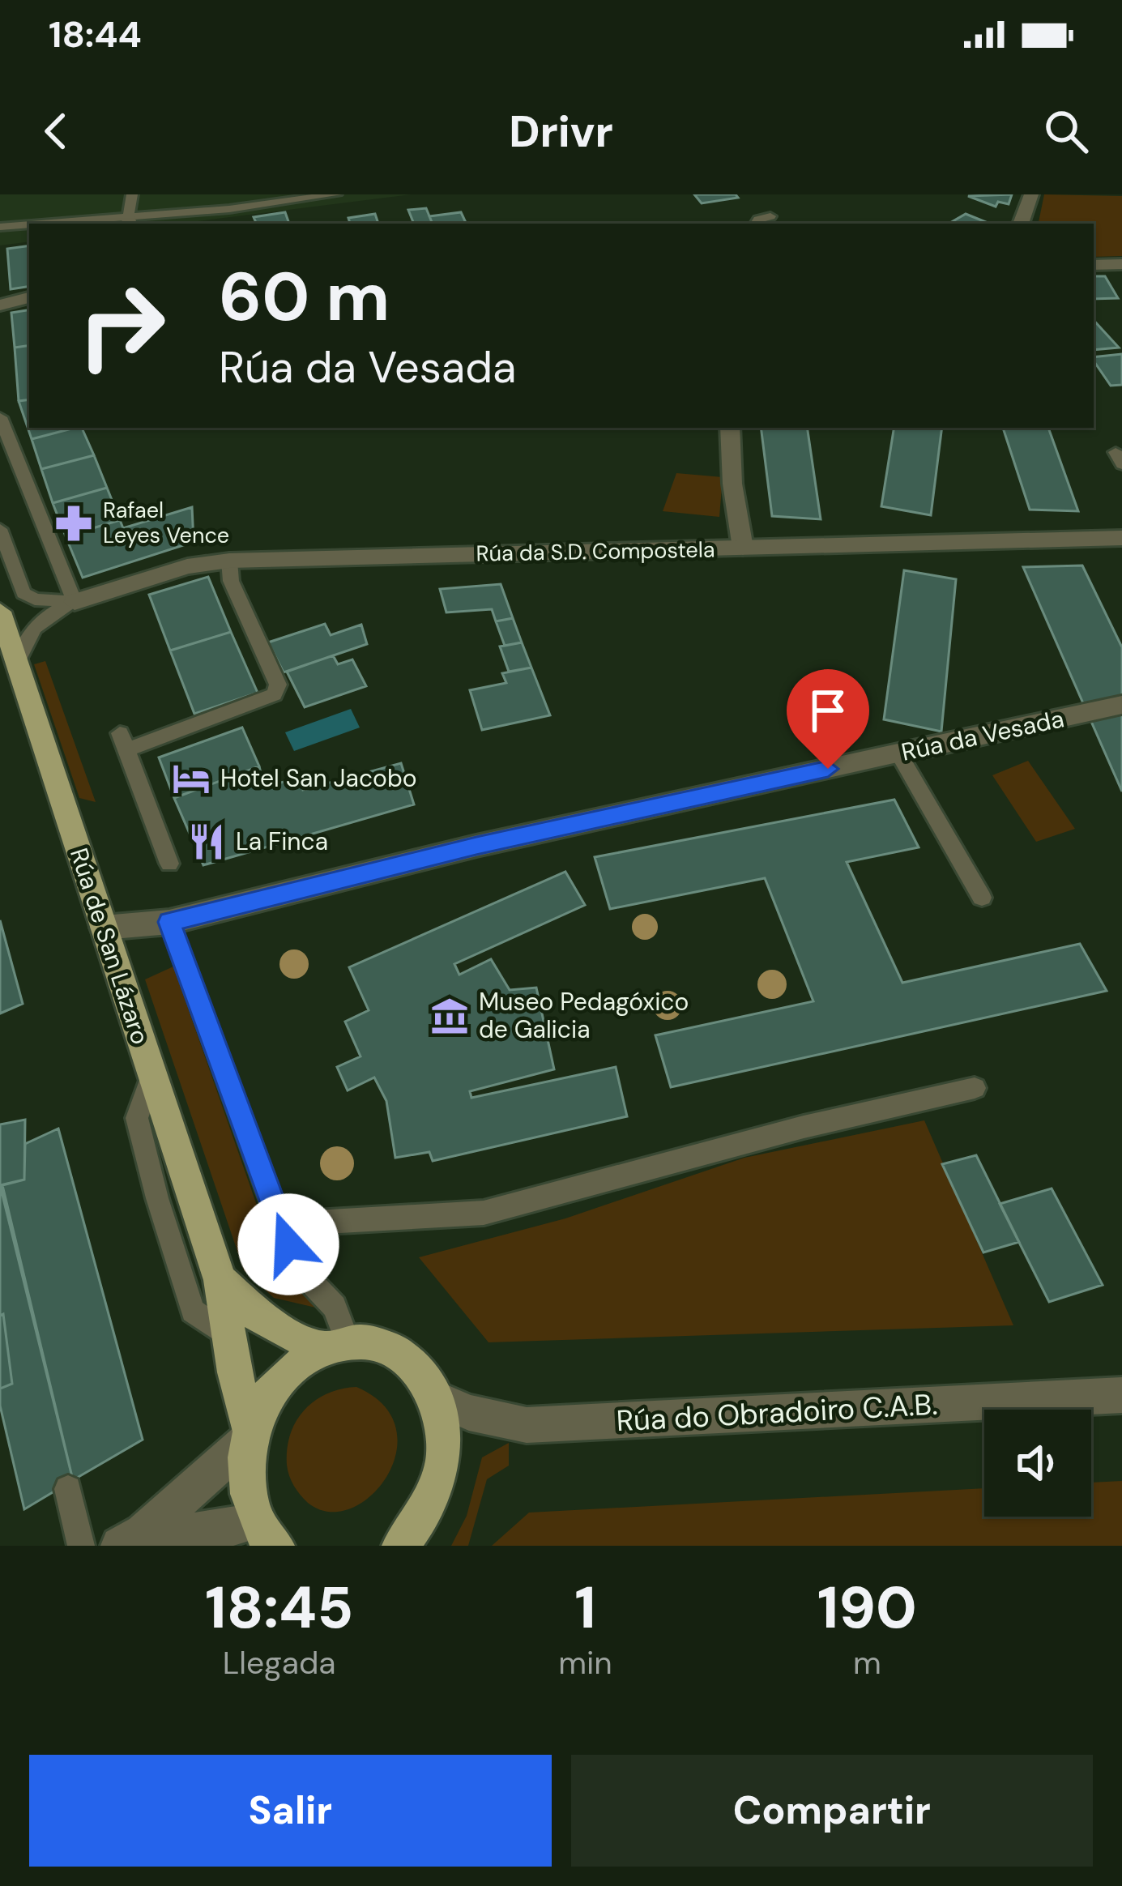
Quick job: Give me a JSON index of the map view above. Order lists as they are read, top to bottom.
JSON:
{
  "streets": {
    "main road": ["Rúa de San Lázaro"],
    "street": ["Rúa da S.D. Compostela", "Rúa da Vesada", "Rúa do Obradoiro C.A.B."]
  },
  "crossings": [
    ["Rúa da Vesada", "Rúa de San Lázaro"],
    ["Rúa de San Lázaro", "Rúa do Obradoiro C.A.B."]
  ],
  "places": {
    "pharmacy": ["Rafael Leyes Vence"],
    "hotel": ["Hotel San Jacobo"],
    "restaurant": ["La Finca"],
    "museum": ["Museo Pedagóxico de Galicia"]
  },
  "page": {
    "status": "18:44",
    "header": "Drivr",
    "turn": ["60 m", "Rúa da Vesada"],
    "eta": [
      "18:45",
      "Llegada",
      "1",
      "min",
      "190",
      "m"
    ],
    "buttons": ["Salir", "Compartir"]
  }
}
